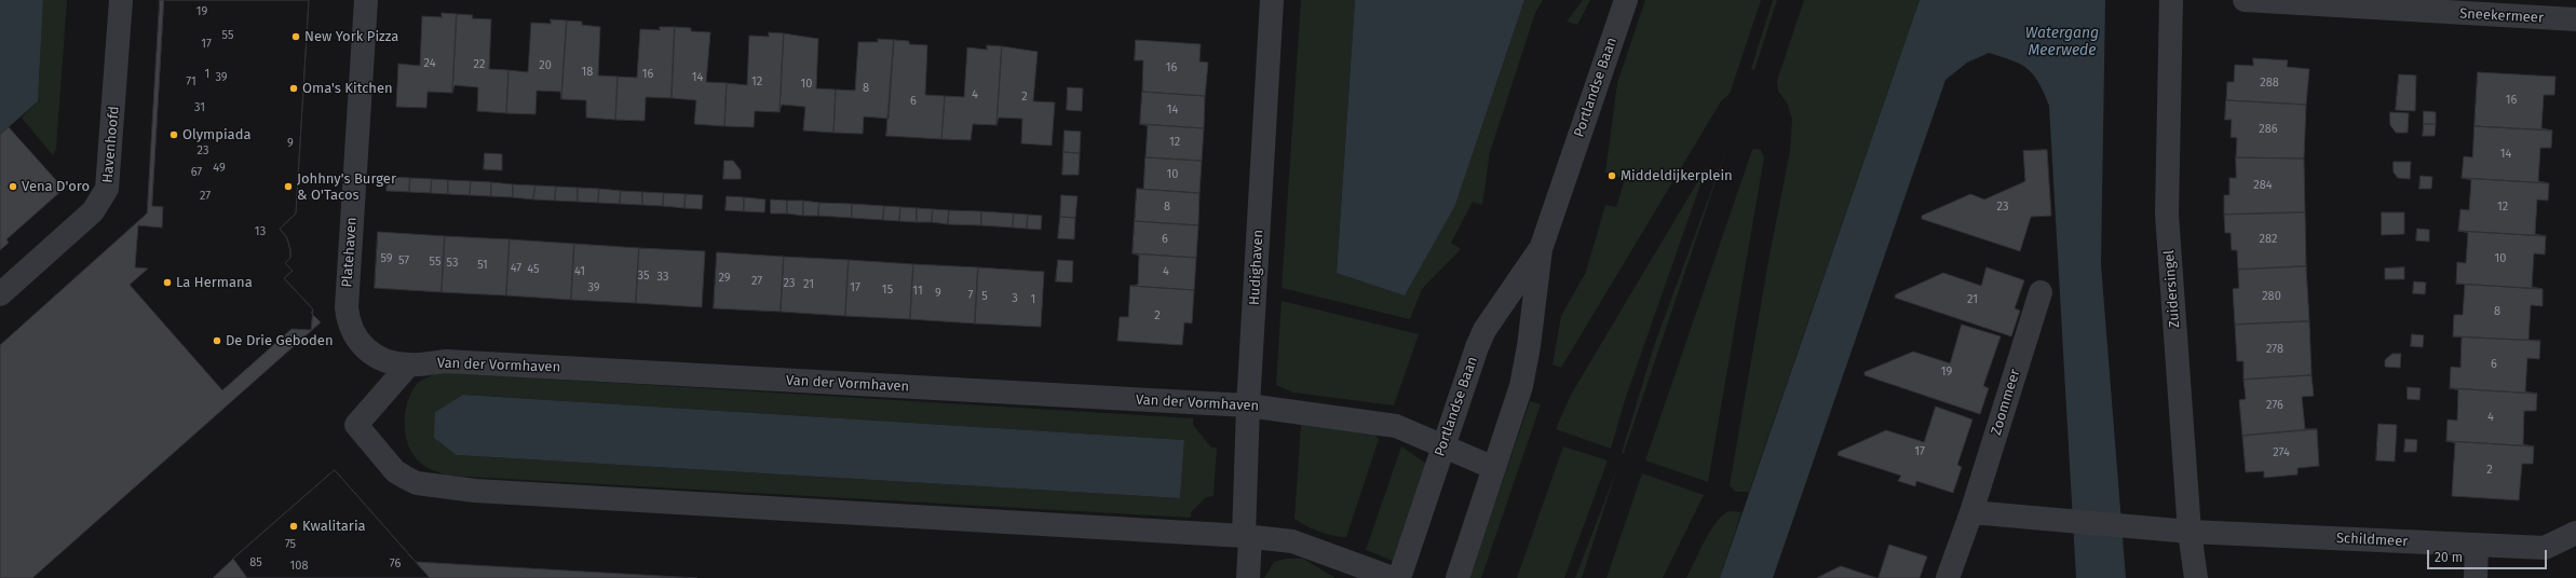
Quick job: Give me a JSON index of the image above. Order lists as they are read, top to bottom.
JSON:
{
  "streets": {
    "street": [
      "Sneekermeer",
      "Portlandse Baan",
      "Havenhoofd",
      "Platehaven",
      "Hudighaven",
      "Zuidersingel",
      "Van der Vormhaven",
      "Zoommeer",
      "Schildmeer"
    ]
  },
  "crossings": [
    ["Portlandse Baan", "Van der Vormhaven"],
    ["Platehaven", "Van der Vormhaven"],
    ["Hudighaven", "Van der Vormhaven"],
    ["Zuidersingel", "Schildmeer"]
  ],
  "water": ["Watergang Meerwede"],
  "places": [
    "New York Pizza",
    "Oma's Kitchen",
    "Olympiada",
    "Middeldijkerplein",
    "Vena D'oro",
    "Johhny's Burger & O'Tacos",
    "La Hermana",
    "De Drie Geboden",
    "Kwalitaria"
  ],
  "house_numbers": [
    "19",
    "55",
    "17",
    "24",
    "22",
    "20",
    "16",
    "18",
    "1",
    "16",
    "39",
    "14",
    "71",
    "12",
    "288",
    "10",
    "8",
    "4",
    "2",
    "16",
    "6",
    "31",
    "14",
    "286",
    "12",
    "9",
    "23",
    "14",
    "49",
    "67",
    "10",
    "284",
    "27",
    "8",
    "23",
    "12",
    "13",
    "6",
    "282",
    "59",
    "10",
    "57",
    "55",
    "53",
    "51",
    "47",
    "45",
    "41",
    "4",
    "35",
    "33",
    "29",
    "27",
    "23",
    "21",
    "39",
    "17",
    "15",
    "11",
    "9",
    "7",
    "5",
    "280",
    "3",
    "1",
    "21",
    "8",
    "2",
    "278",
    "6",
    "19",
    "276",
    "4",
    "17",
    "274",
    "2",
    "75",
    "85",
    "76",
    "108"
  ],
  "scale_bar": "20 m"
}
